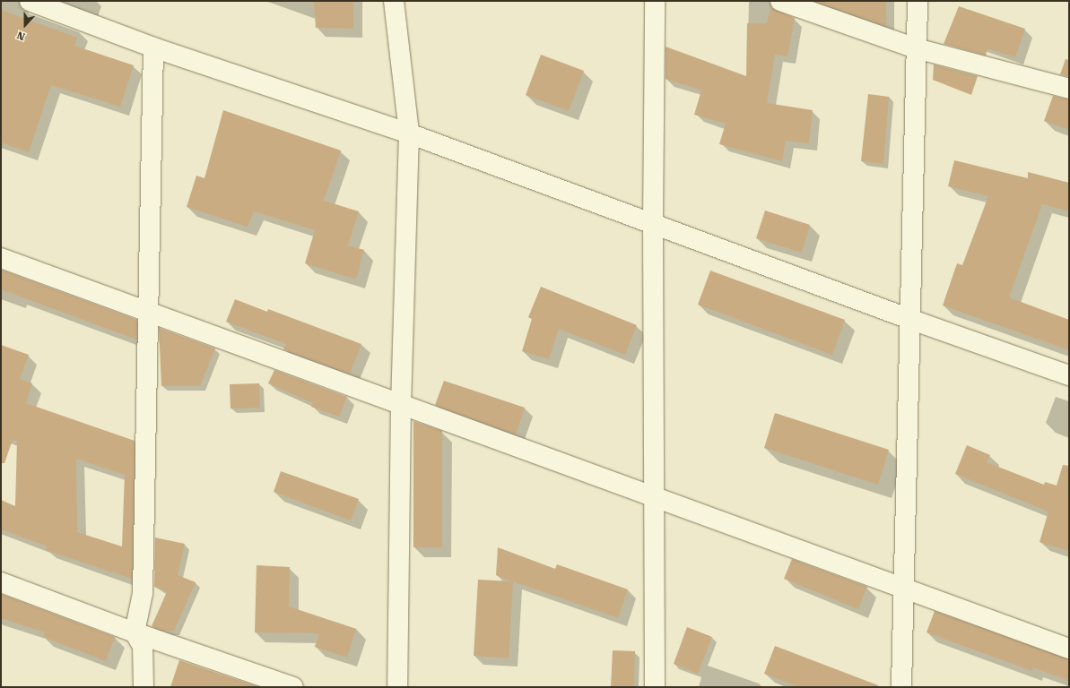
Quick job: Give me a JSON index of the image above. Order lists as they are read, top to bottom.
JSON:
{
  "north": "bottom"
}
